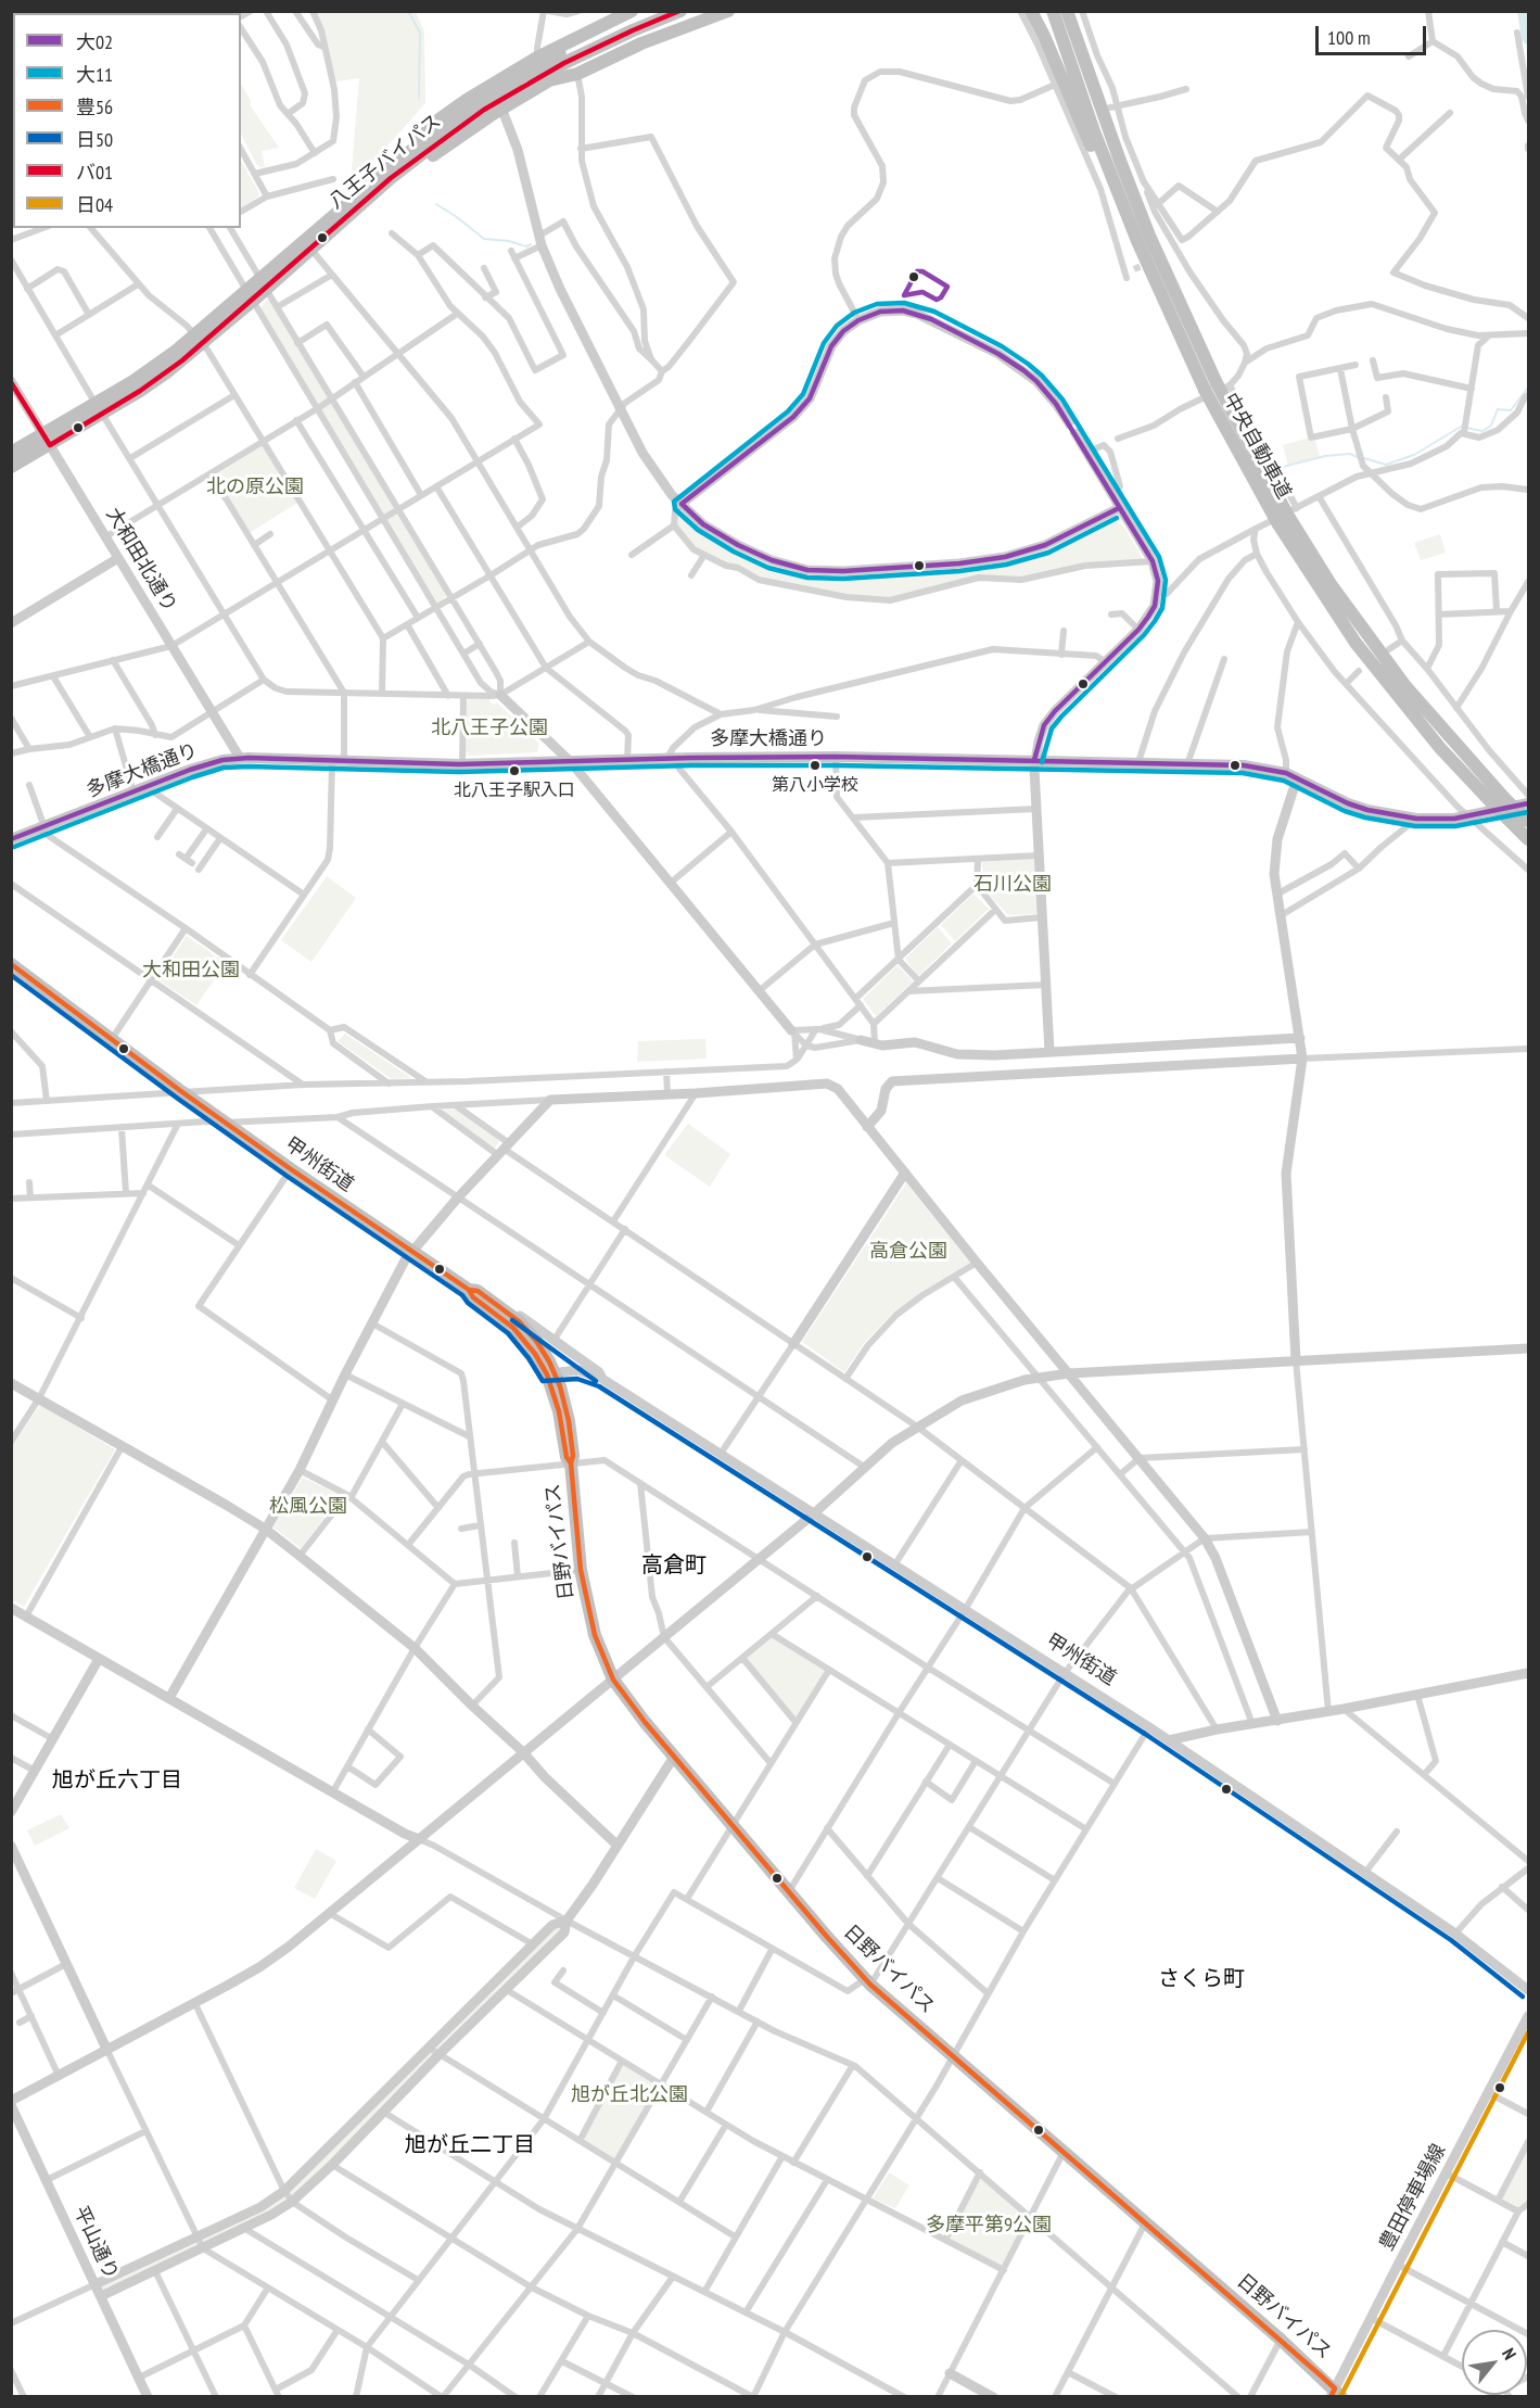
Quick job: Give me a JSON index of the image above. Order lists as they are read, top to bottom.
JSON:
{
  "streets": {
    "highway": [
      "八王子バイパス",
      "中央自動車道",
      "甲州街道",
      "日野バイパス"
    ],
    "main road": ["多摩大橋通り"],
    "street": ["大和田北通り", "豊田停車場線", "平山通り"]
  },
  "crossings": [
    ["八王子バイパス", "大和田北通り"],
    ["中央自動車道", "多摩大橋通り"],
    ["大和田北通り", "多摩大橋通り"],
    ["甲州街道", "日野バイパス"],
    ["日野バイパス", "豊田停車場線"]
  ],
  "districts": [
    "高倉町",
    "旭が丘六丁目",
    "さくら町",
    "旭が丘二丁目"
  ],
  "parks": [
    "北の原公園",
    "北八王子公園",
    "石川公園",
    "大和田公園",
    "高倉公園",
    "松風公園",
    "旭が丘北公園",
    "多摩平第9公園"
  ],
  "places": ["第八小学校", "北八王子駅入口"],
  "lines": [
    "transit line バ01",
    "transit line 大02",
    "transit line 大11",
    "transit line 豊56",
    "transit line 日50",
    "transit line 日04"
  ],
  "legend": [
    "大02",
    "大11",
    "豊56",
    "日50",
    "バ01",
    "日04"
  ],
  "scale_bar": "100 m",
  "north": "top right"
}
